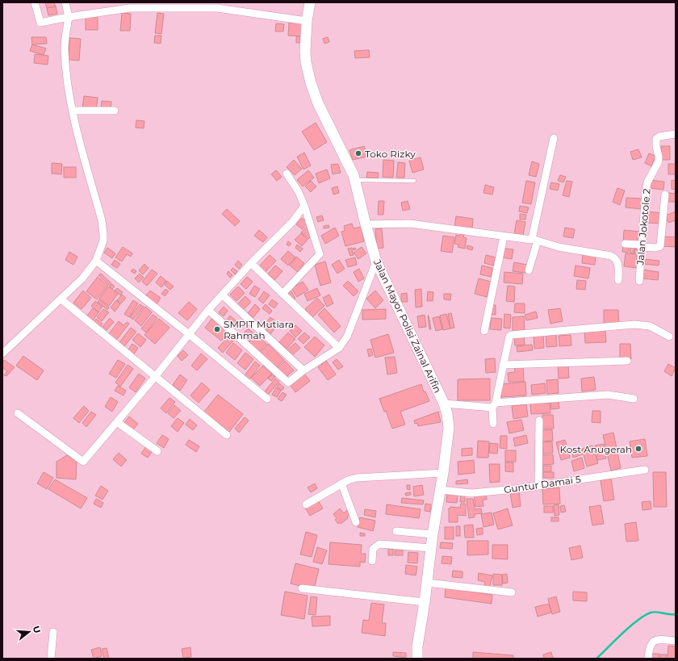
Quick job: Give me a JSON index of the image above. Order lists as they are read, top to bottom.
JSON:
{
  "streets": {
    "main road": ["Jalan Mayor Polisi Zainal Arifin"],
    "street": ["Jalan Jokotole 2", "Guntur Damai 5"]
  },
  "crossings": [
    ["Jalan Mayor Polisi Zainal Arifin", "Guntur Damai 5"]
  ],
  "places": ["Toko Rizky", "SMPIT Mutiara Rahmah", "Kost Anugerah"],
  "north": "right"
}
